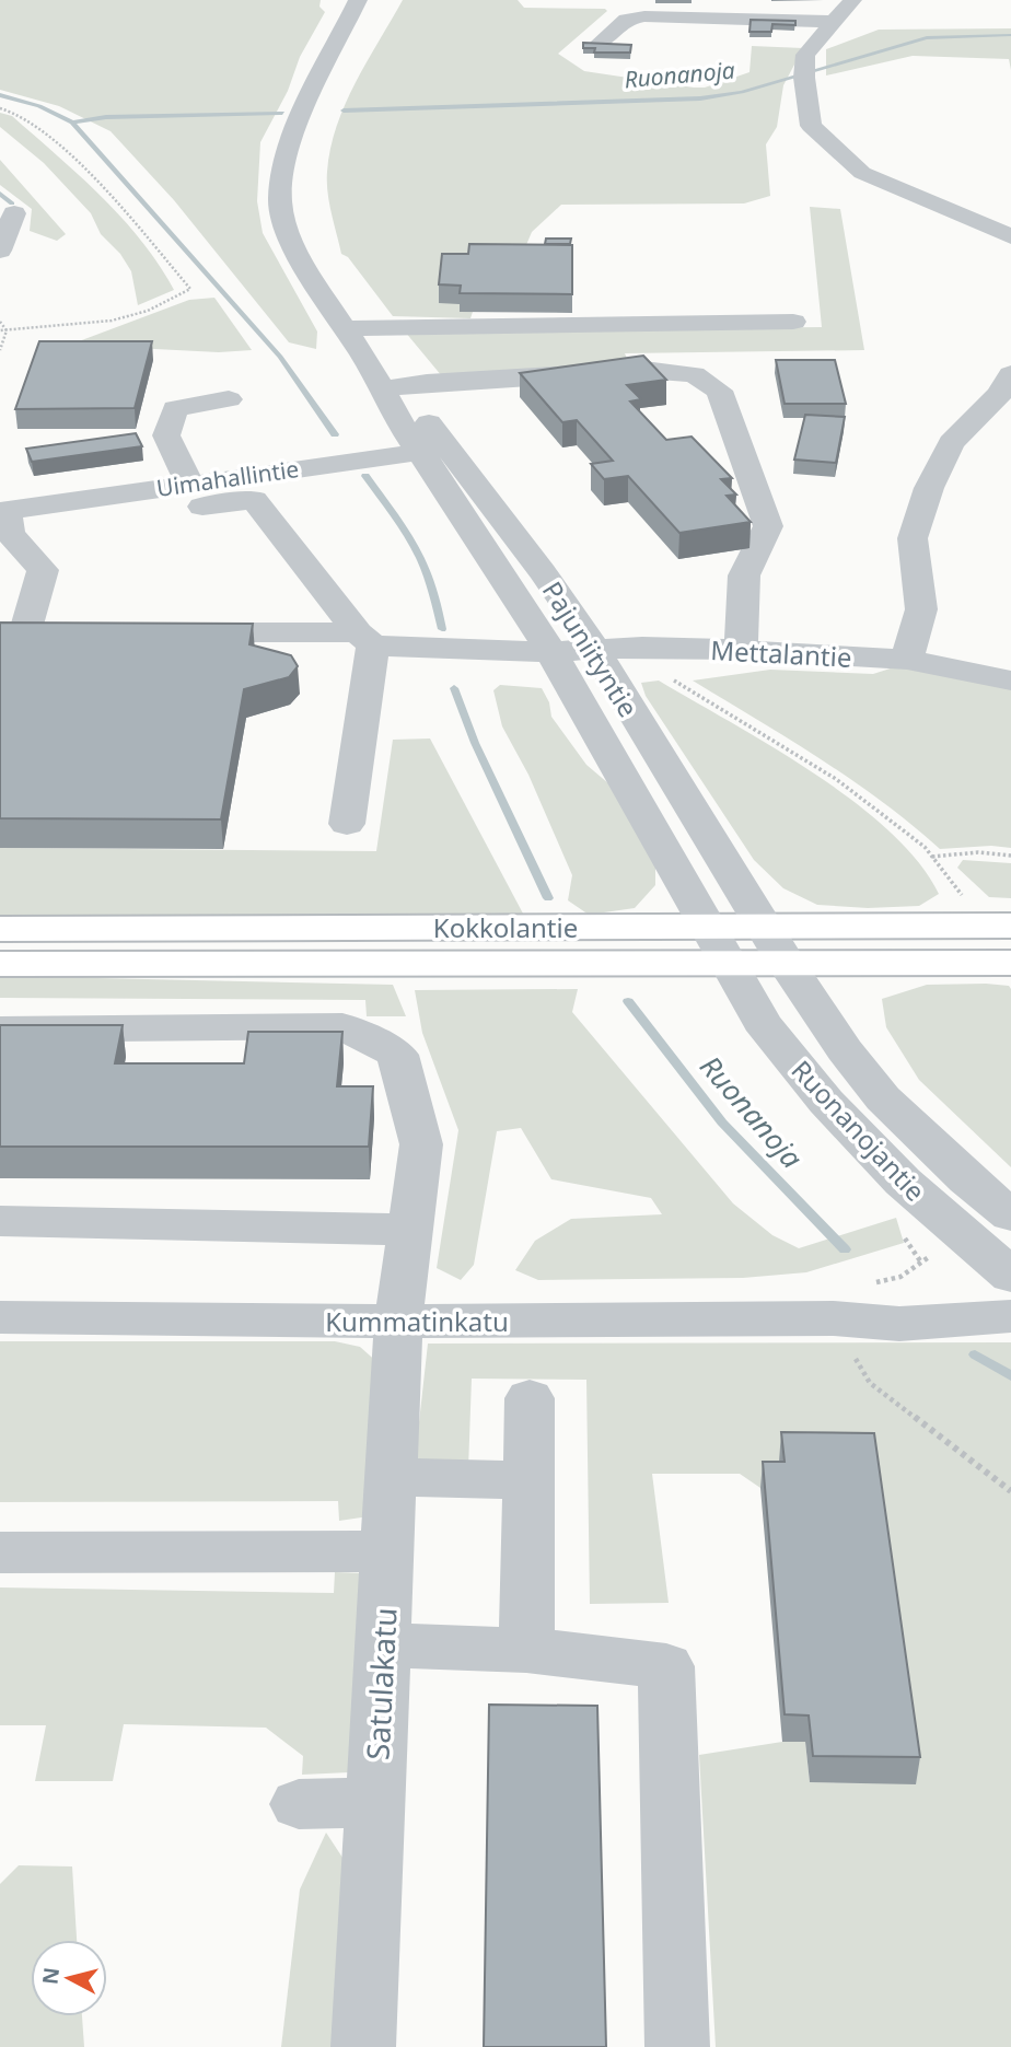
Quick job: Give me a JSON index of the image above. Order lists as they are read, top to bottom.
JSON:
{
  "streets": {
    "main road": ["Kokkolantie"],
    "street": [
      "Uimahallintie",
      "Pajuniityntie",
      "Mettalantie",
      "Ruonanojantie",
      "Kummatinkatu",
      "Satulakatu"
    ]
  },
  "crossings": [
    ["Uimahallintie", "Pajuniityntie"],
    ["Pajuniityntie", "Mettalantie"],
    ["Pajuniityntie", "Kokkolantie"],
    ["Pajuniityntie", "Ruonanojantie"],
    ["Kokkolantie", "Ruonanojantie"],
    ["Ruonanojantie", "Kummatinkatu"],
    ["Kummatinkatu", "Satulakatu"]
  ],
  "water": ["Ruonanoja"],
  "north": "left"
}
